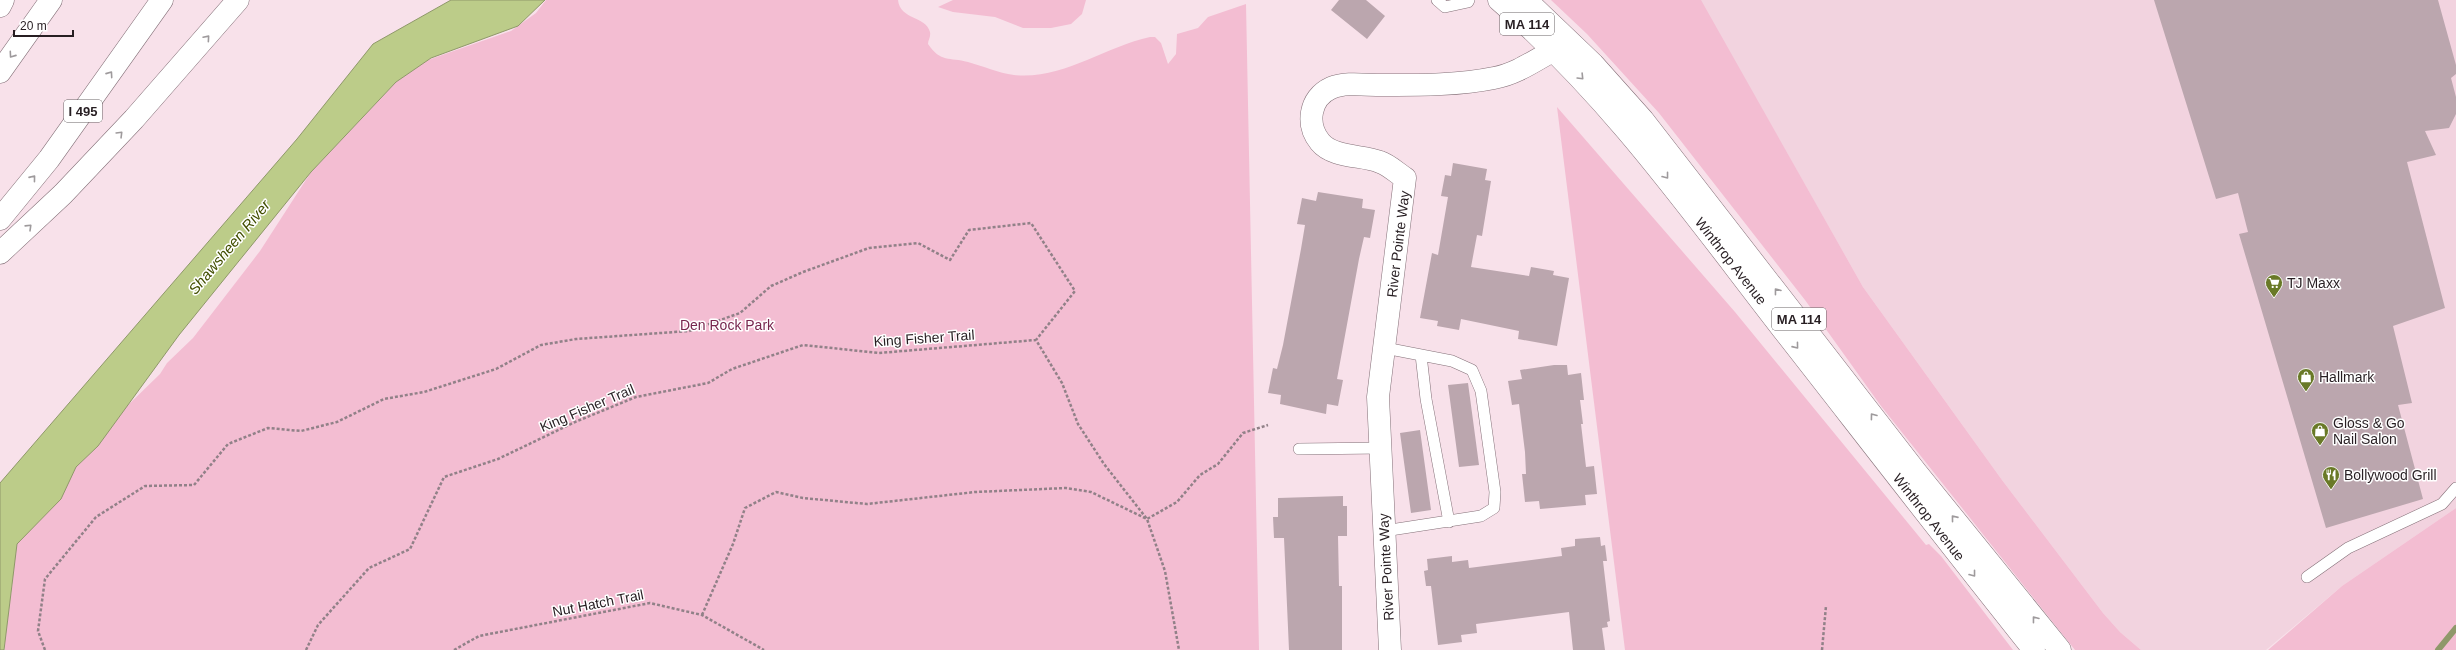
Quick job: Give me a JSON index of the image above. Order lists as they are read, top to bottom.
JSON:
{
  "streets": {
    "main road": [
      "MA 114",
      "I 495",
      "River Pointe Way",
      "Winthrop Avenue"
    ],
    "path": ["King Fisher Trail", "Nut Hatch Trail"]
  },
  "crossings": [
    ["River Pointe Way", "Winthrop Avenue"]
  ],
  "water": ["Shawsheen River"],
  "parks": ["Den Rock Park"],
  "places": {
    "supermarket": ["TJ Maxx"],
    "shop": ["Hallmark", "Gloss & Go Nail Salon"],
    "restaurant": ["Bollywood Grill"]
  },
  "scale_bar": "20 m"
}
